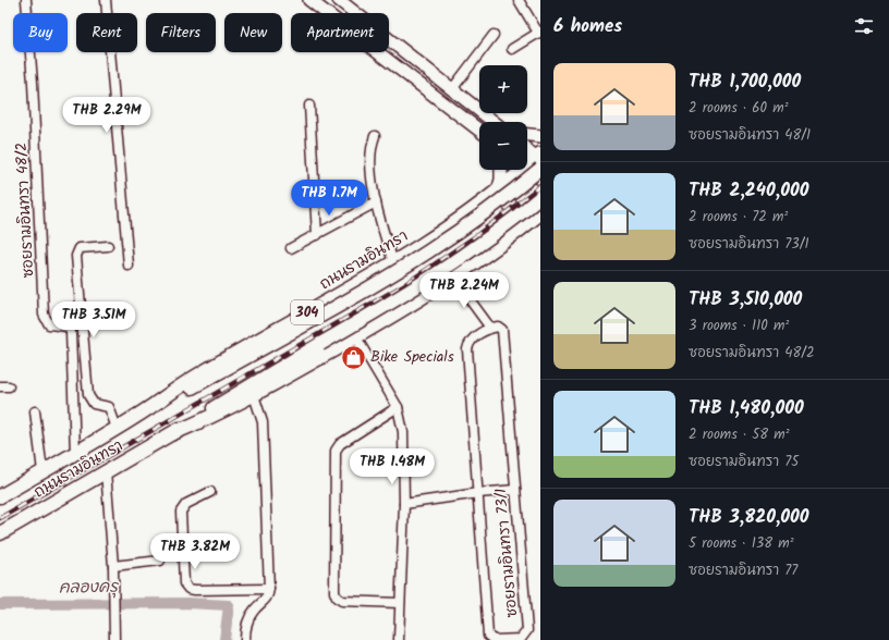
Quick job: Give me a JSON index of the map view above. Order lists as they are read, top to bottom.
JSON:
{
  "streets": {
    "main road": ["ถนนรามอินทรา", "304"],
    "street": ["ซอยรามอินทรา 48/2", "ซอยรามอินทรา 73/1"]
  },
  "crossings": [
    ["ซอยรามอินทรา 48/2", "ถนนรามอินทรา"],
    ["ถนนรามอินทรา", "ซอยรามอินทรา 73/1"]
  ],
  "water": ["คลองครุ"],
  "places": {
    "shop": ["Bike Specials"]
  },
  "page": {
    "heading": "6 homes",
    "chip": [
      "Buy",
      "Rent",
      "Filters",
      "New",
      "Apartment"
    ],
    "list": [
      {
        "name": "THB 1,700,000",
        "note": "2 rooms · 60 m² · ซอยรามอินทรา 48/1"
      },
      {
        "name": "THB 2,240,000",
        "note": "2 rooms · 72 m² · ซอยรามอินทรา 73/1"
      },
      {
        "name": "THB 3,510,000",
        "note": "3 rooms · 110 m² · ซอยรามอินทรา 48/2"
      },
      {
        "name": "THB 1,480,000",
        "note": "2 rooms · 58 m² · ซอยรามอินทรา 75"
      },
      {
        "name": "THB 3,820,000",
        "note": "5 rooms · 138 m² · ซอยรามอินทรา 77"
      }
    ],
    "map_buttons": ["+", "−"],
    "price": [
      "THB 2.29M",
      "THB 1.7M",
      "THB 2.24M",
      "THB 3.51M",
      "THB 1.48M",
      "THB 3.82M"
    ]
  }
}
